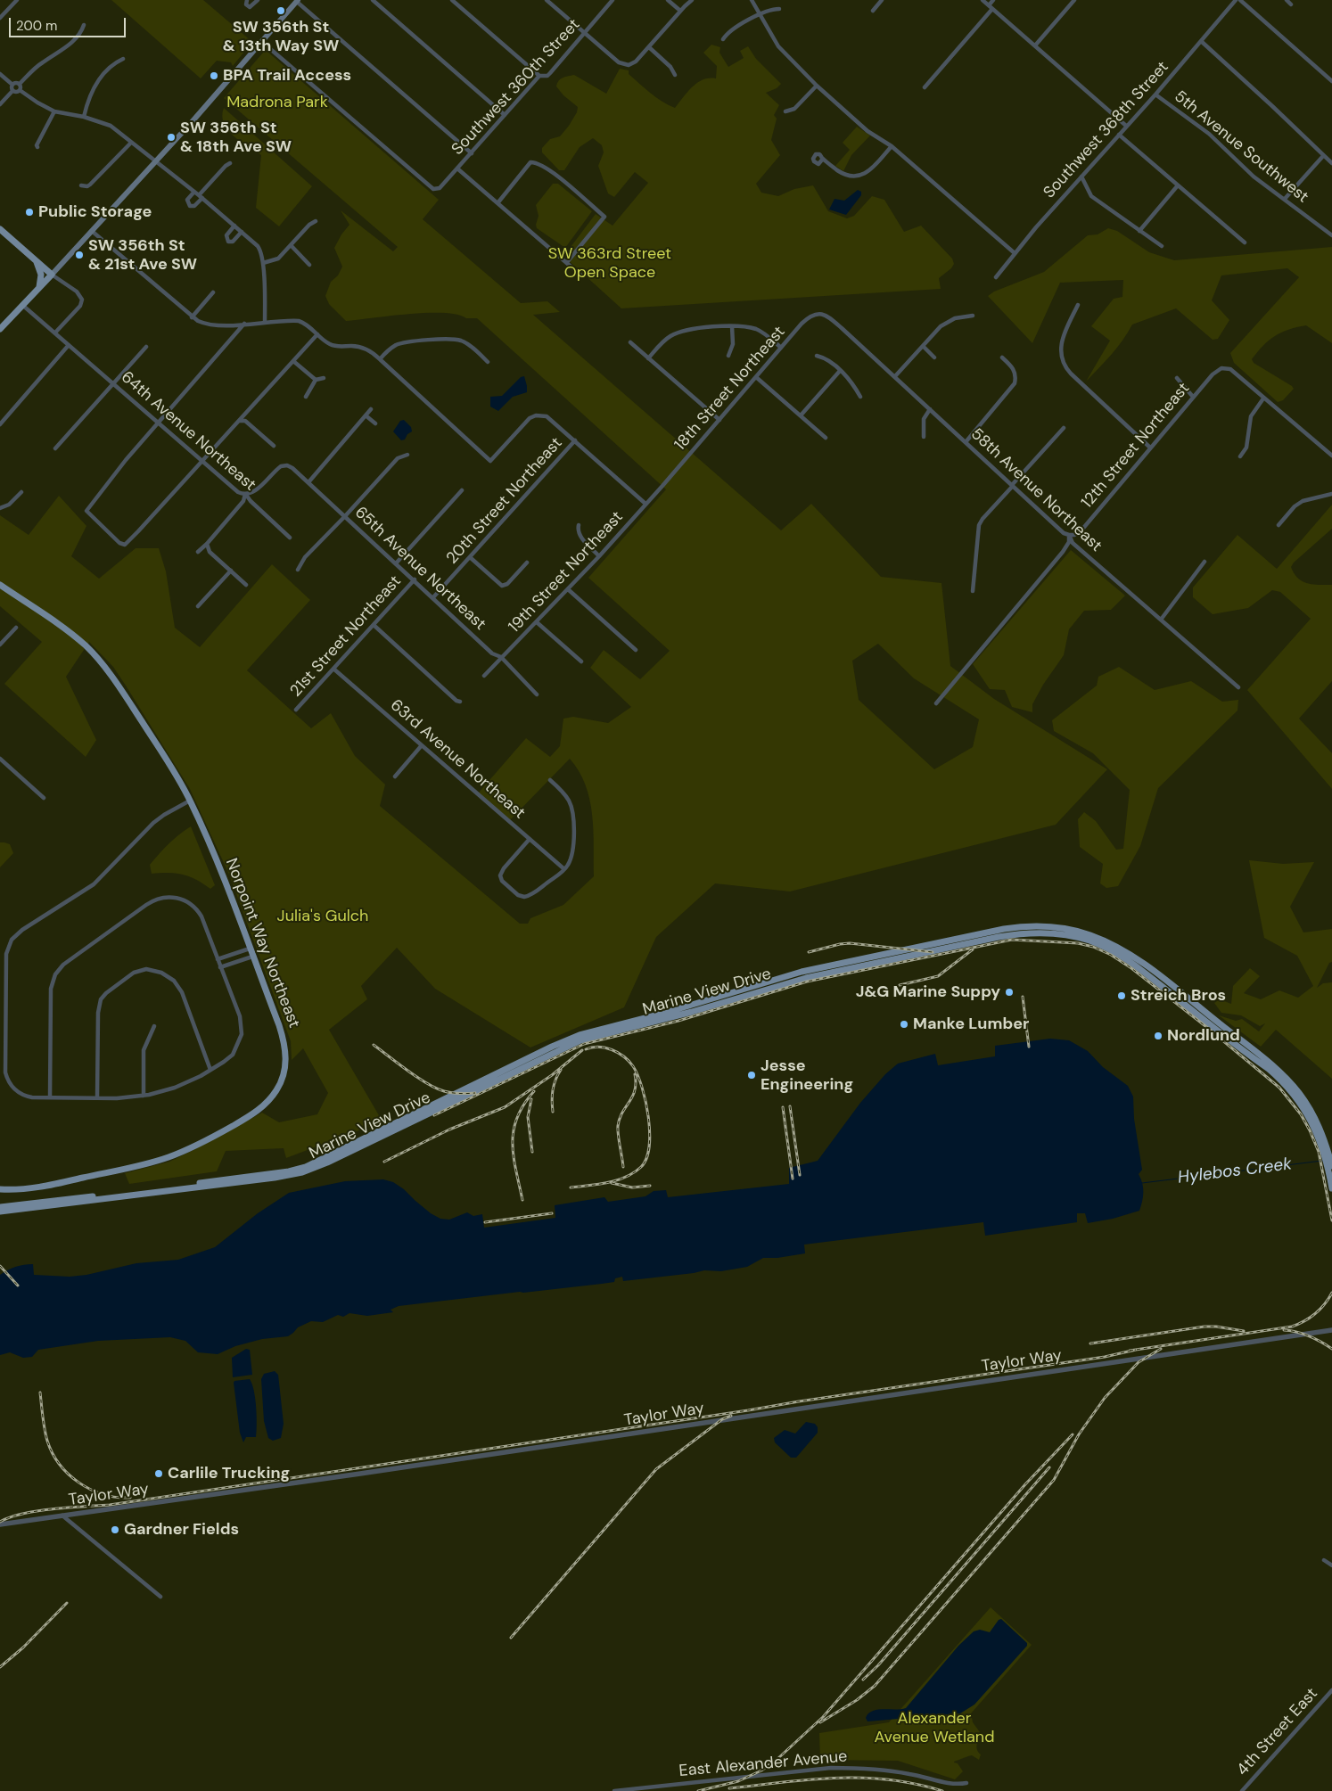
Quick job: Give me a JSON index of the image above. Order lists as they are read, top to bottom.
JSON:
{
  "streets": {
    "main road": ["Norpoint Way Northeast", "Marine View Drive"],
    "street": [
      "Southwest 360th Street",
      "Southwest 368th Street",
      "5th Avenue Southwest",
      "18th Street Northeast",
      "64th Avenue Northeast",
      "12th Street Northeast",
      "58th Avenue Northeast",
      "20th Street Northeast",
      "65th Avenue Northeast",
      "19th Street Northeast",
      "21st Street Northeast",
      "63rd Avenue Northeast",
      "Taylor Way",
      "4th Street East",
      "East Alexander Avenue"
    ]
  },
  "crossings": [
    ["Southwest 368th Street", "5th Avenue Southwest"],
    ["18th Street Northeast", "58th Avenue Northeast"],
    ["18th Street Northeast", "19th Street Northeast"],
    ["64th Avenue Northeast", "65th Avenue Northeast"],
    ["12th Street Northeast", "58th Avenue Northeast"],
    ["20th Street Northeast", "65th Avenue Northeast"],
    ["65th Avenue Northeast", "19th Street Northeast"],
    ["65th Avenue Northeast", "21st Street Northeast"],
    ["21st Street Northeast", "63rd Avenue Northeast"]
  ],
  "water": ["Hylebos Creek"],
  "parks": [
    "Madrona Park",
    "SW 363rd Street Open Space",
    "Julia's Gulch",
    "Alexander Avenue Wetland"
  ],
  "places": [
    "SW 356th St & 13th Way SW",
    "BPA Trail Access",
    "SW 356th St & 18th Ave SW",
    "Public Storage",
    "SW 356th St & 21st Ave SW",
    "J&G Marine Suppy",
    "Streich Bros",
    "Manke Lumber",
    "Nordlund",
    "Jesse Engineering",
    "Carlile Trucking",
    "Gardner Fields"
  ],
  "scale_bar": "200 m"
}
